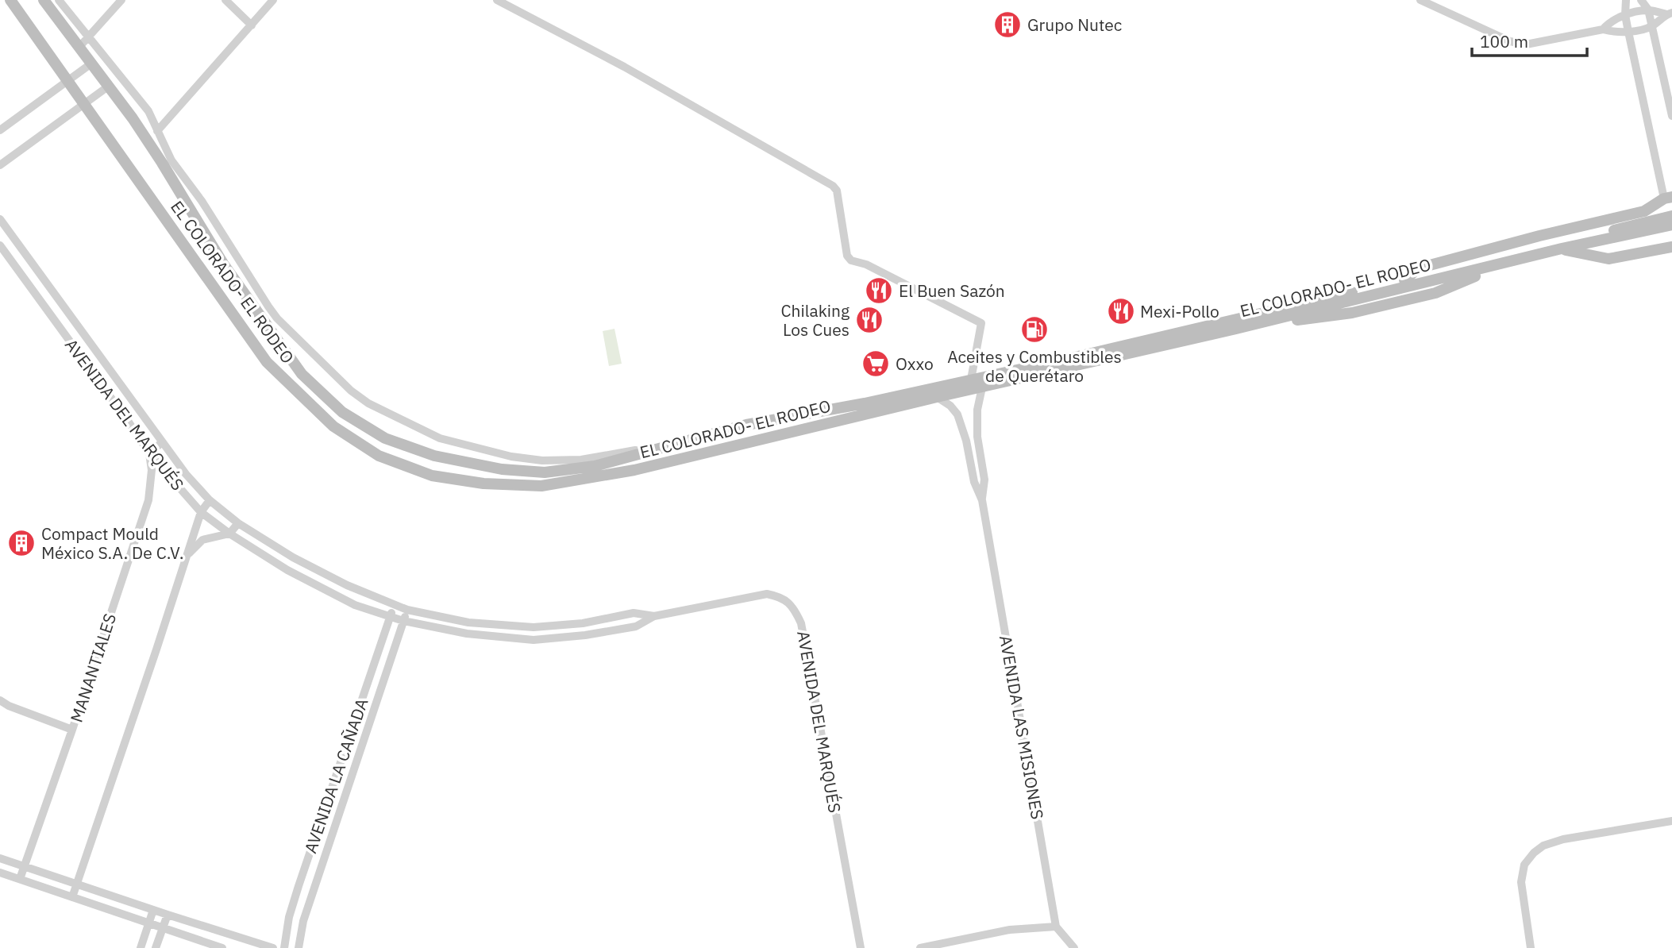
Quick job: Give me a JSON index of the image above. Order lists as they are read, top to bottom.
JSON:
{
  "streets": {
    "main road": ["EL COLORADO- EL RODEO"],
    "street": [
      "AVENIDA DEL MARQUÉS",
      "MANANTIALES",
      "AVENIDA LAS MISIONES",
      "AVENIDA LA CAÑADA"
    ]
  },
  "crossings": [
    ["EL COLORADO- EL RODEO", "AVENIDA LAS MISIONES"],
    ["AVENIDA DEL MARQUÉS", "MANANTIALES"],
    ["AVENIDA DEL MARQUÉS", "AVENIDA LA CAÑADA"]
  ],
  "places": {
    "building": ["Grupo Nutec", "Compact Mould México S.A. De C.V."],
    "restaurant": ["El Buen Sazón", "Mexi-Pollo", "Chilaking Los Cues"],
    "fuel station": ["Aceites y Combustibles de Querétaro"],
    "supermarket": ["Oxxo"]
  },
  "scale_bar": "100 m"
}
